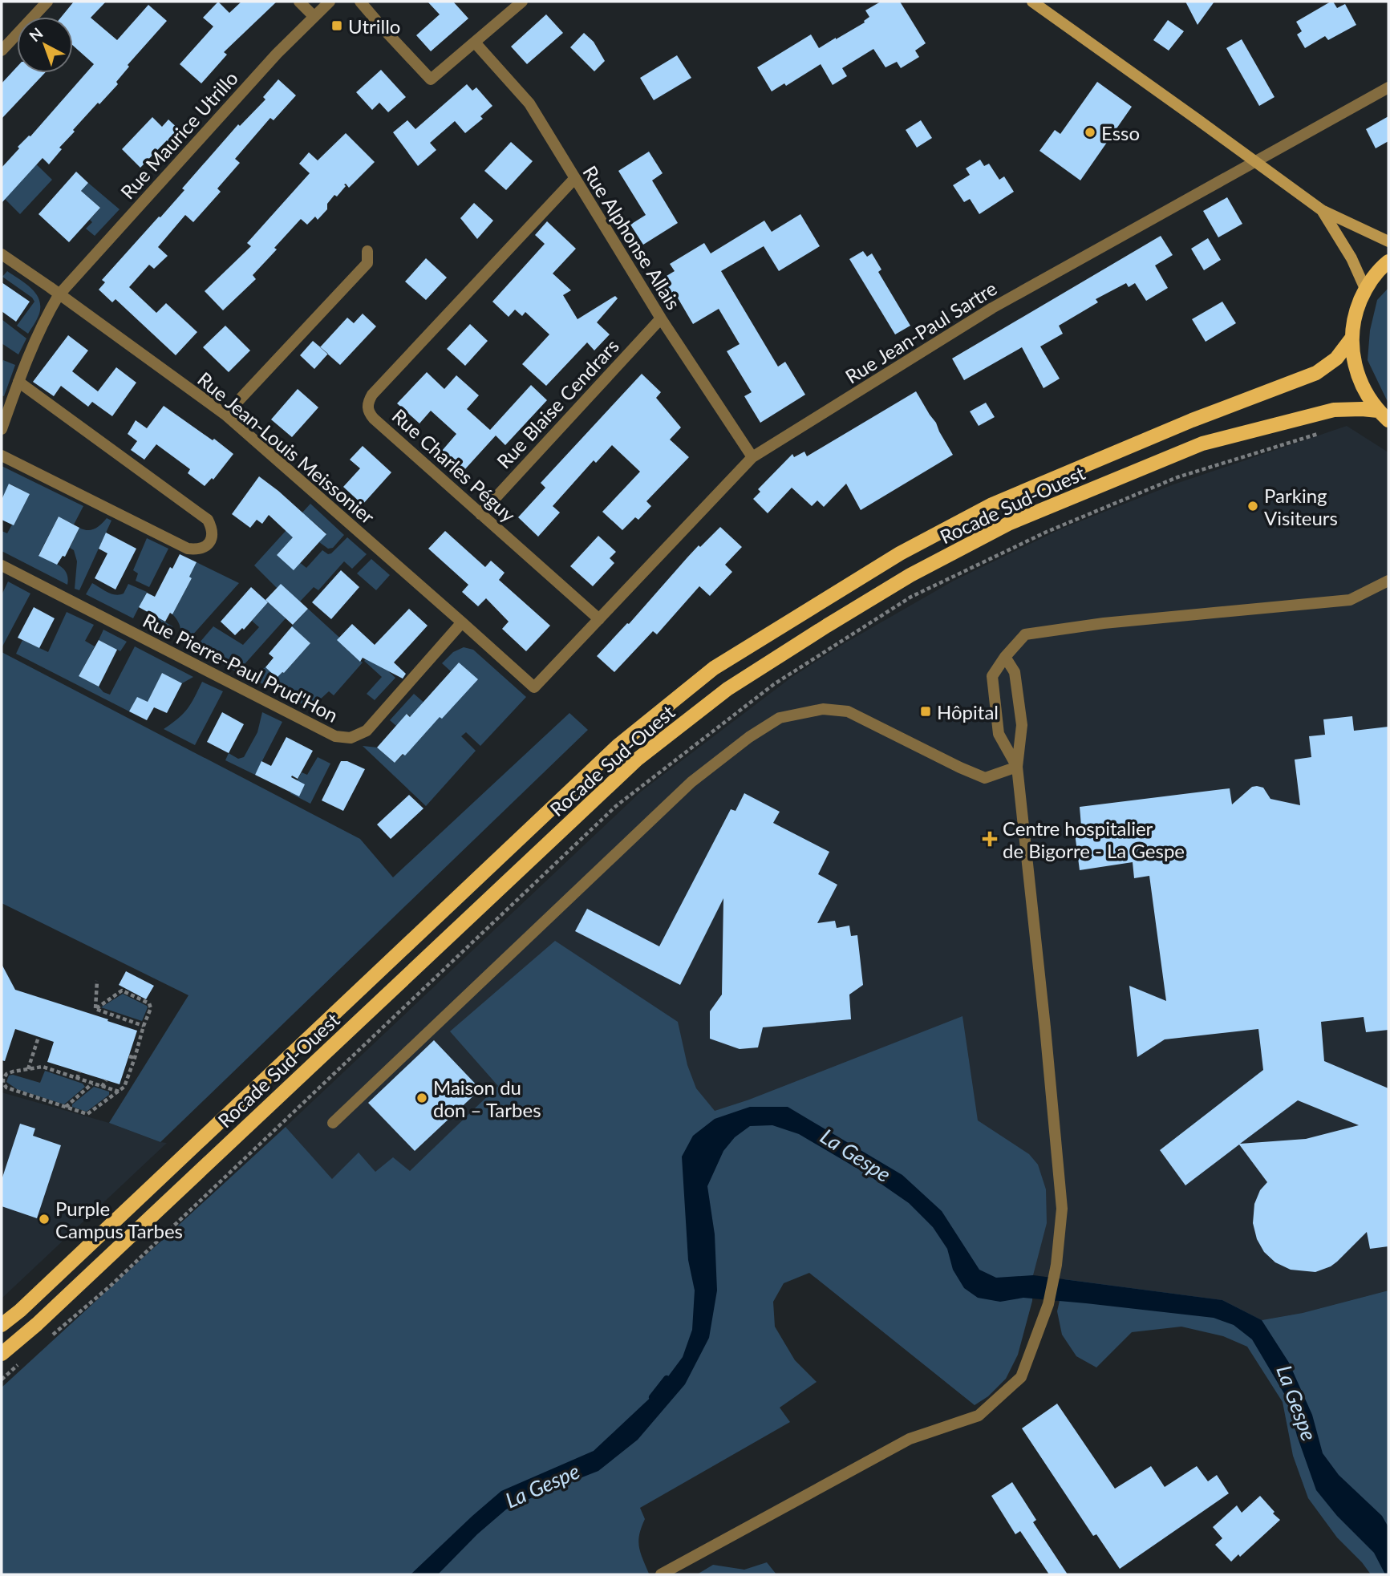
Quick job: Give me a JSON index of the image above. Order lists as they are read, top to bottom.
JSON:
{
  "streets": {
    "main road": ["Rocade Sud-Ouest"],
    "street": [
      "Rue Maurice Utrillo",
      "Rue Alphonse Allais",
      "Rue Jean-Paul Sartre",
      "Rue Blaise Cendrars",
      "Rue Jean-Louis Meissonier",
      "Rue Charles Péguy",
      "Rue Pierre-Paul Prud'Hon"
    ]
  },
  "crossings": [
    ["Rue Maurice Utrillo", "Rue Jean-Louis Meissonier"],
    ["Rue Alphonse Allais", "Rue Jean-Paul Sartre"],
    ["Rue Alphonse Allais", "Rue Blaise Cendrars"],
    ["Rue Alphonse Allais", "Rue Charles Péguy"],
    ["Rue Jean-Paul Sartre", "Rue Jean-Louis Meissonier"],
    ["Rue Jean-Paul Sartre", "Rue Charles Péguy"],
    ["Rue Blaise Cendrars", "Rue Charles Péguy"],
    ["Rue Jean-Louis Meissonier", "Rue Pierre-Paul Prud'Hon"]
  ],
  "water": ["La Gespe"],
  "places": {
    "transit": ["Utrillo", "Hôpital"],
    "other": [
      "Esso",
      "Parking Visiteurs",
      "Maison du don – Tarbes",
      "Purple Campus Tarbes"
    ],
    "health": ["Centre hospitalier de Bigorre - La Gespe"]
  },
  "north": "top left"
}
